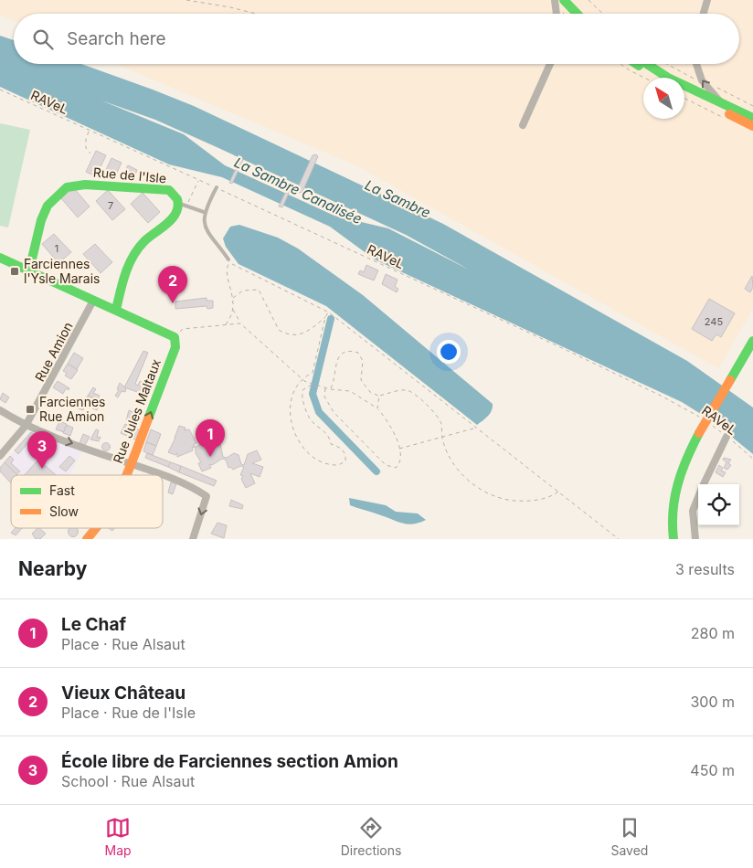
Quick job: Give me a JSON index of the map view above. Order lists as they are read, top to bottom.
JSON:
{
  "streets": {
    "street": ["Rue de l'Isle", "Rue Amion", "Rue Jules Maltaux"],
    "path": ["RAVeL"]
  },
  "one_way": ["Rue Jules Maltaux"],
  "water": ["La Sambre Canalisée", "La Sambre"],
  "places": {
    "transit": ["Farciennes l'Ysle Marais", "Farciennes Rue Amion"]
  },
  "house_numbers": ["7", "1", "245"],
  "legend": ["Fast", "Slow"],
  "north": "top left",
  "page": {
    "search": "Search here",
    "pins": ["2", "1", "3"],
    "heading": ["Nearby", "3 results"],
    "list": [
      {
        "mark": "1",
        "name": "Le Chaf",
        "note": "Place · Rue Alsaut",
        "value": "280 m"
      },
      {
        "mark": "2",
        "name": "Vieux Château",
        "note": "Place · Rue de l'Isle",
        "value": "300 m"
      },
      {
        "mark": "3",
        "name": "École libre de Farciennes section Amion",
        "note": "School · Rue Alsaut",
        "value": "450 m"
      }
    ],
    "nav": ["Map", "Directions", "Saved"]
  }
}
